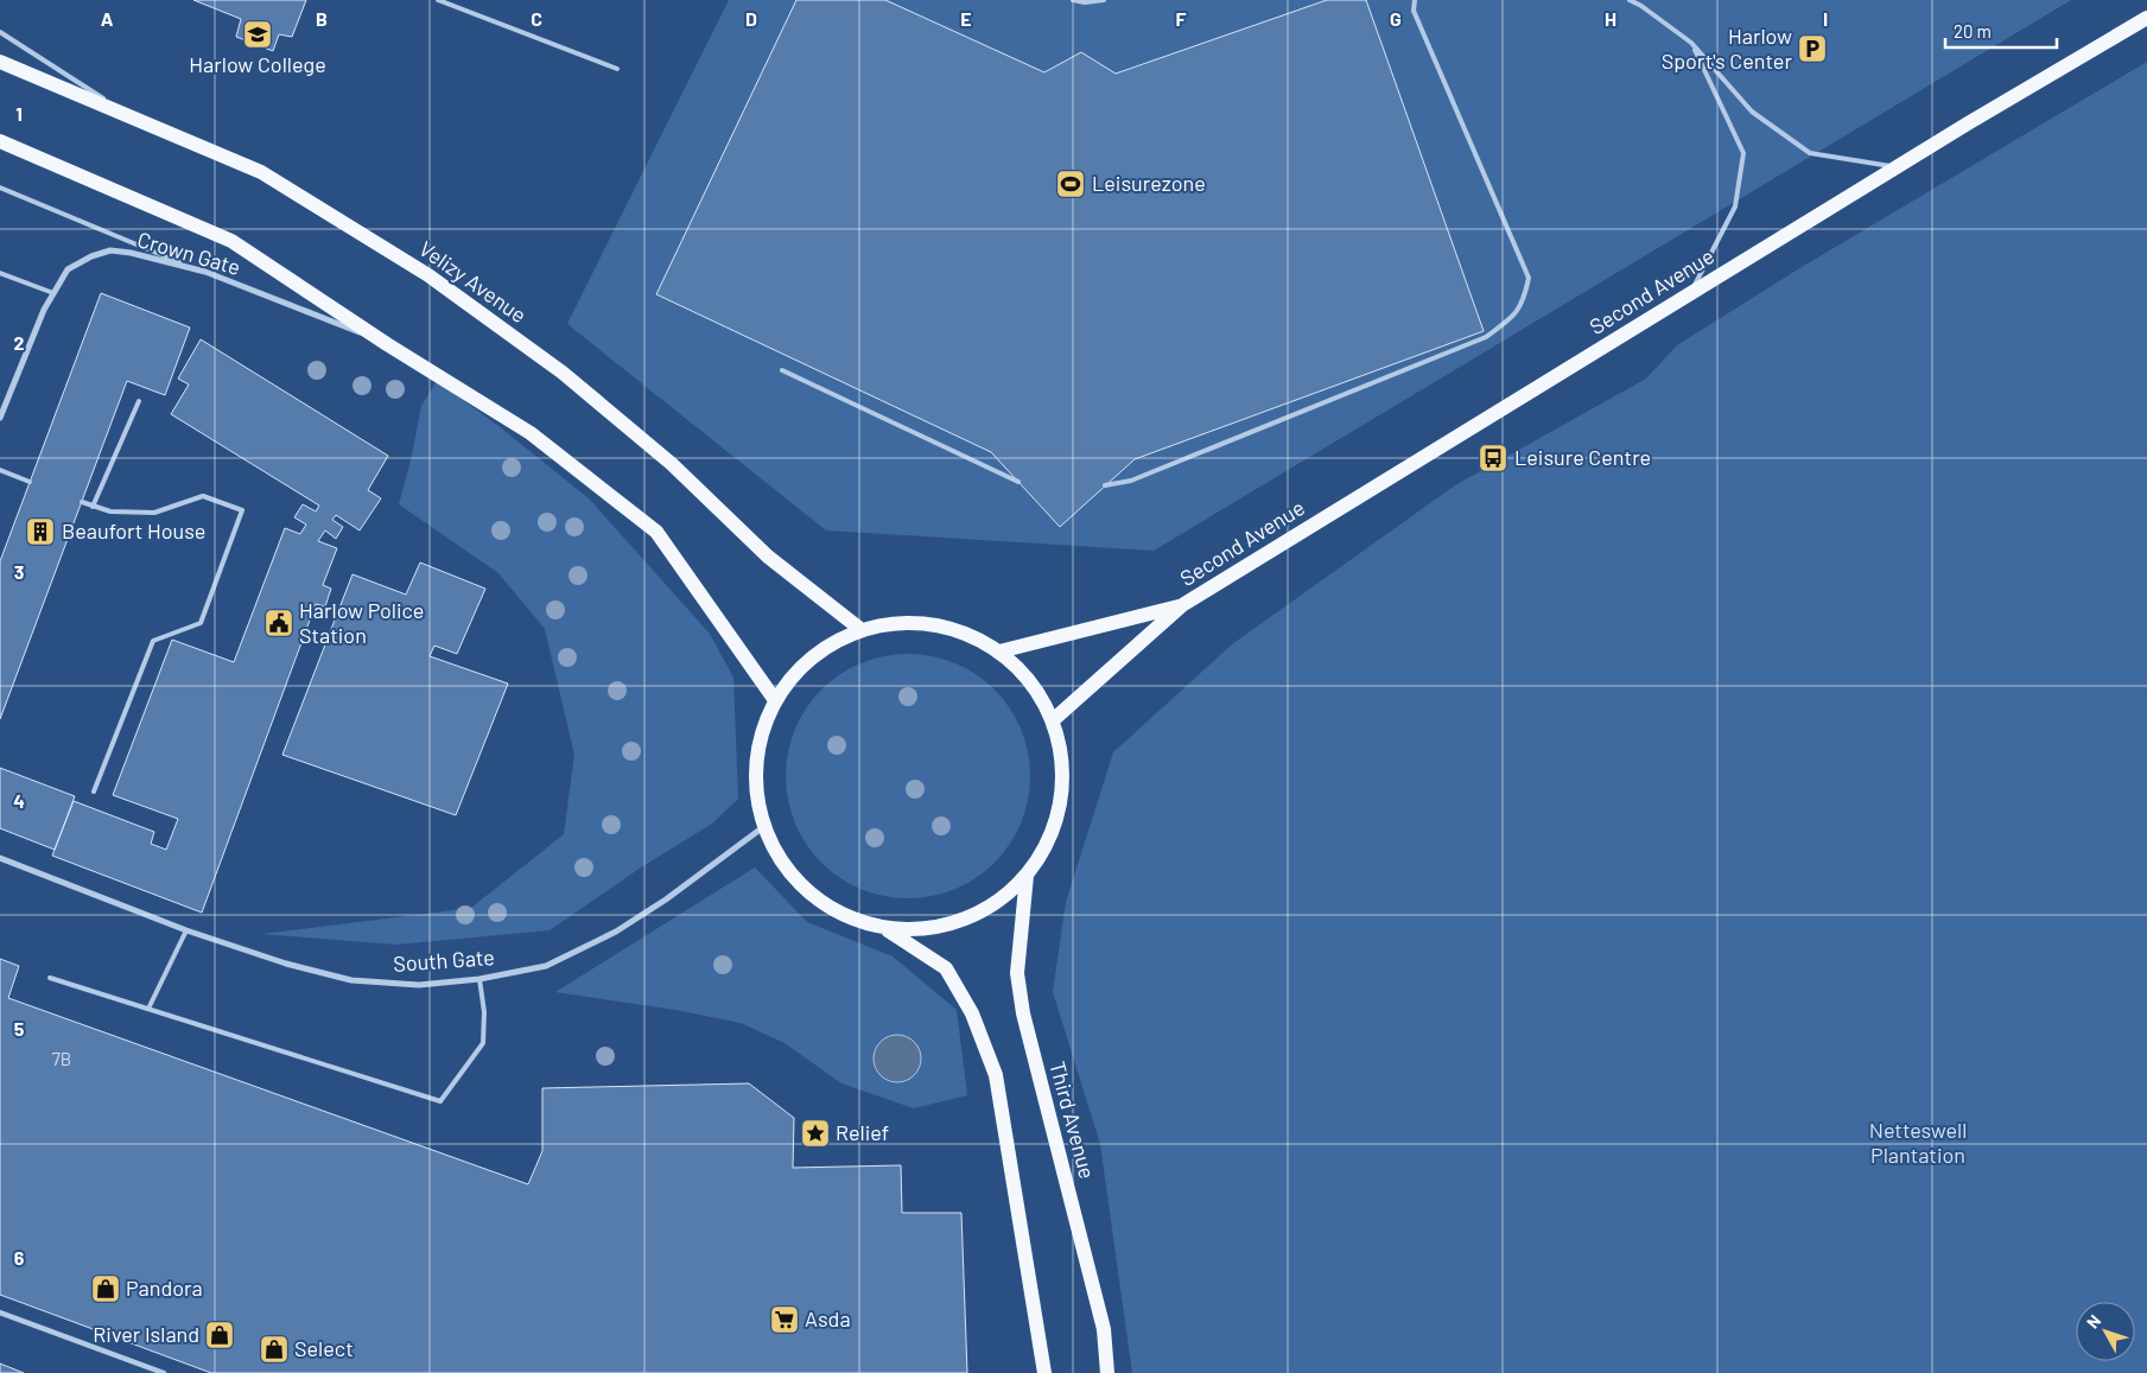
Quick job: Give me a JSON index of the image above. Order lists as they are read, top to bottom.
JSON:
{
  "streets": {
    "main road": ["Velizy Avenue", "Second Avenue", "Third Avenue"],
    "street": ["Crown Gate", "South Gate"]
  },
  "parks": ["Netteswell Plantation"],
  "places": {
    "school or university": ["Harlow College"],
    "parking": ["Harlow Sport's Center"],
    "sports": ["Leisurezone"],
    "bus stop": ["Leisure Centre"],
    "building": ["Beaufort House"],
    "public building": ["Harlow Police Station"],
    "place": ["Relief"],
    "shop": ["Pandora", "River Island", "Select"],
    "supermarket": ["Asda"]
  },
  "house_numbers": ["7B"],
  "scale_bar": "20 m",
  "north": "top left",
  "grid": {
    "columns": [
      "A",
      "B",
      "C",
      "D",
      "E",
      "F",
      "G",
      "H",
      "I"
    ],
    "rows": [
      "1",
      "2",
      "3",
      "4",
      "5",
      "6"
    ]
  }
}
